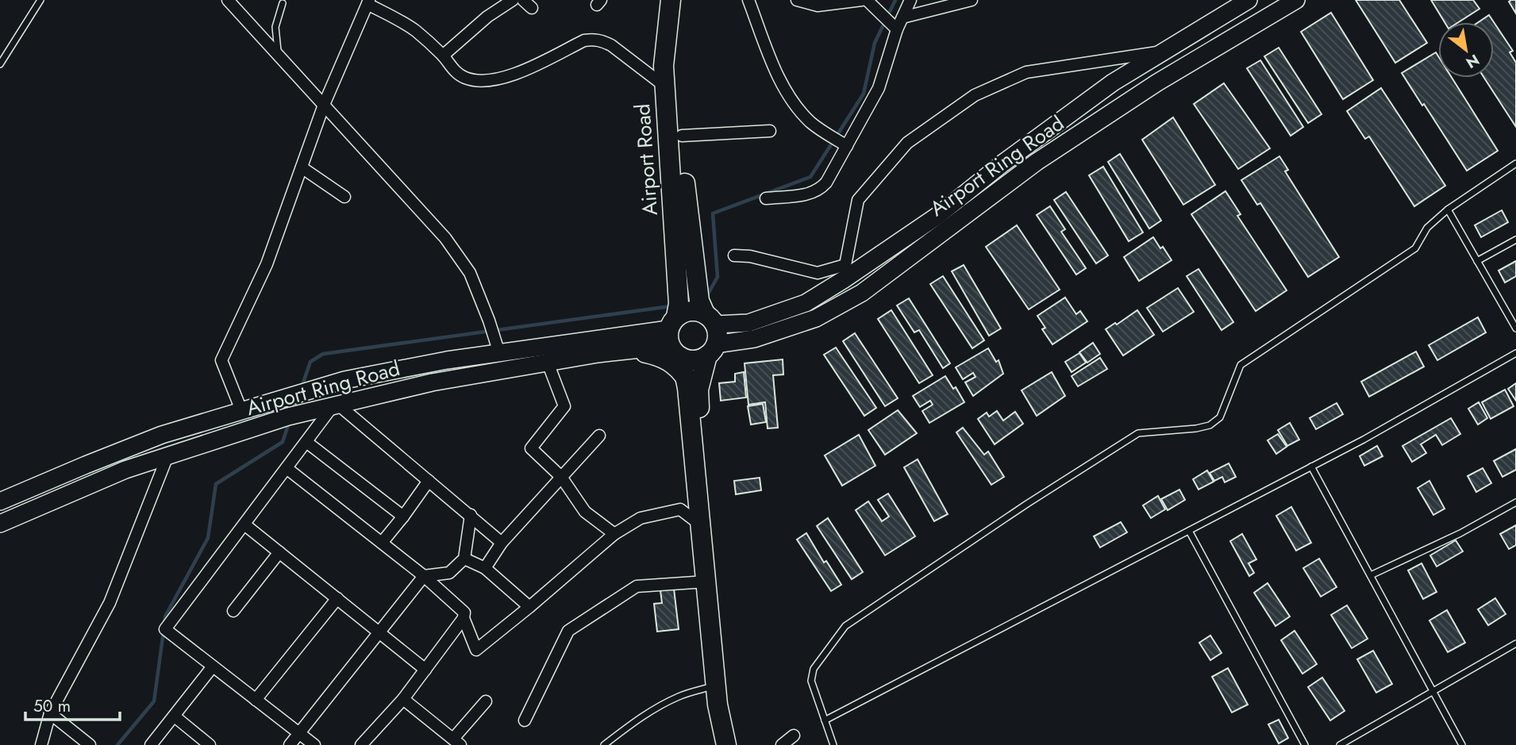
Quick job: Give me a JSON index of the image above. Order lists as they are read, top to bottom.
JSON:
{
  "streets": {
    "highway": ["Airport Road"],
    "main road": ["Airport Ring Road"]
  },
  "crossings": [
    ["Airport Road", "Airport Ring Road"]
  ],
  "scale_bar": "50 m",
  "north": "bottom right"
}
